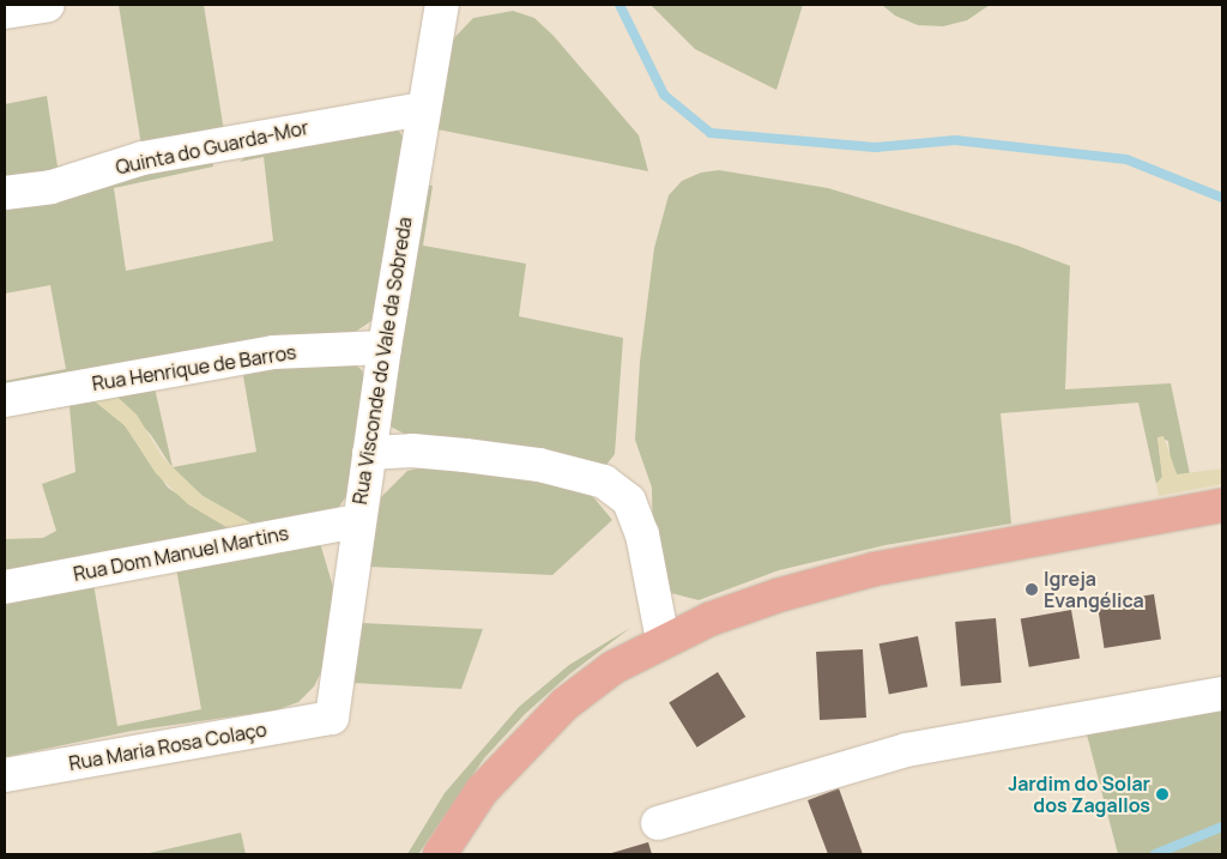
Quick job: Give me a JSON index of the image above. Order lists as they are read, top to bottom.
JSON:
{
  "streets": {
    "street": [
      "Quinta do Guarda-Mor",
      "Rua Visconde do Vale da Sobreda",
      "Rua Henrique de Barros",
      "Rua Dom Manuel Martins",
      "Rua Maria Rosa Colaço"
    ]
  },
  "crossings": [
    ["Quinta do Guarda-Mor", "Rua Visconde do Vale da Sobreda"],
    ["Rua Visconde do Vale da Sobreda", "Rua Henrique de Barros"],
    ["Rua Visconde do Vale da Sobreda", "Rua Dom Manuel Martins"],
    ["Rua Visconde do Vale da Sobreda", "Rua Maria Rosa Colaço"]
  ],
  "places": ["Igreja Evangélica", "Jardim do Solar dos Zagallos"]
}
